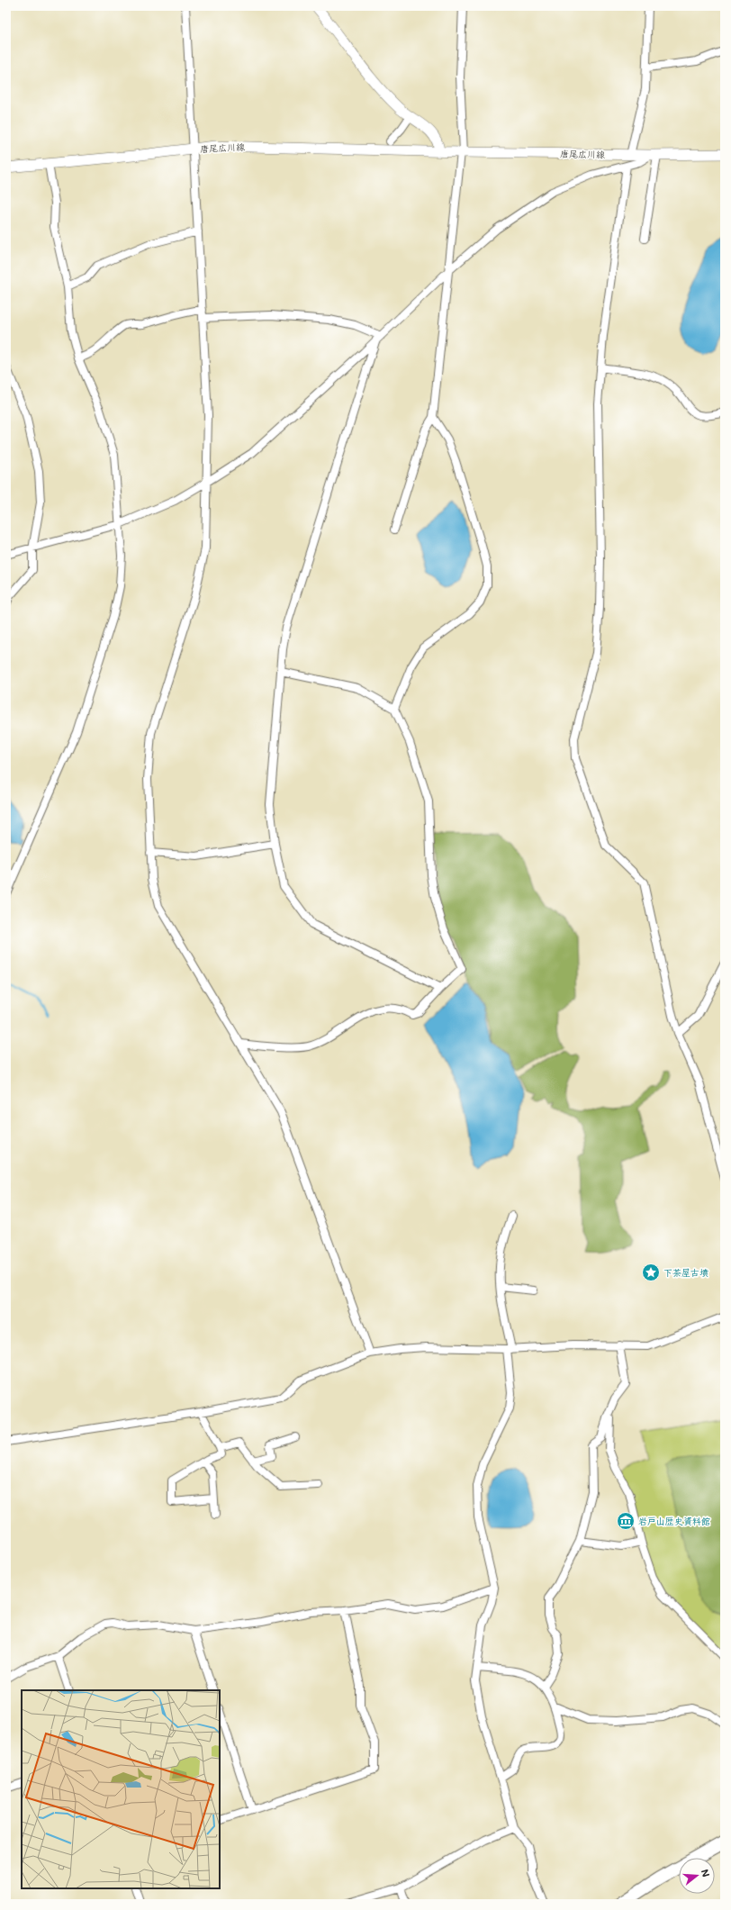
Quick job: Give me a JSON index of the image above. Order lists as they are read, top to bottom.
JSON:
{
  "streets": {
    "main road": ["唐尾広川線"]
  },
  "places": {
    "place": ["下茶屋古墳"],
    "museum": ["岩戸山歴史資料館"]
  },
  "north": "right"
}
